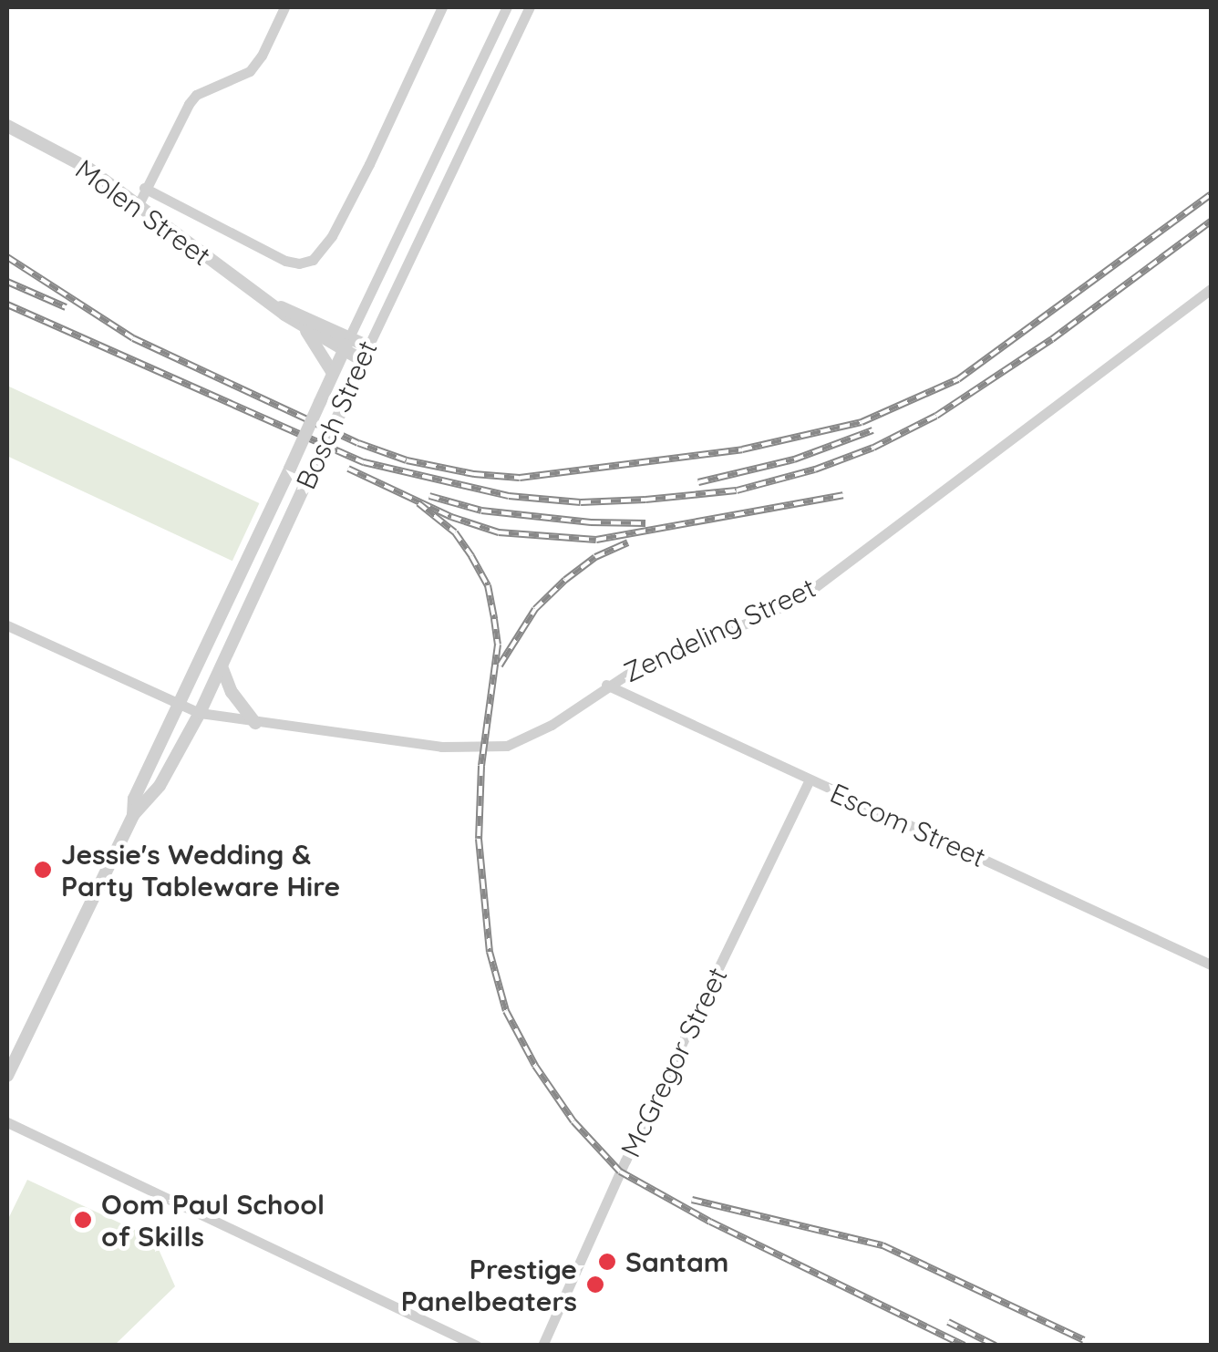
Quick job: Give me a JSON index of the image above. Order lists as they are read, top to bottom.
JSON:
{
  "streets": {
    "street": [
      "Molen Street",
      "Bosch Street",
      "Zendeling Street",
      "Escom Street",
      "McGregor Street"
    ]
  },
  "crossings": [
    ["Bosch Street", "Zendeling Street"],
    ["Zendeling Street", "Escom Street"],
    ["Escom Street", "McGregor Street"]
  ],
  "places": [
    "Jessie's Wedding & Party Tableware Hire",
    "Oom Paul School of Skills",
    "Santam",
    "Prestige Panelbeaters"
  ]
}
